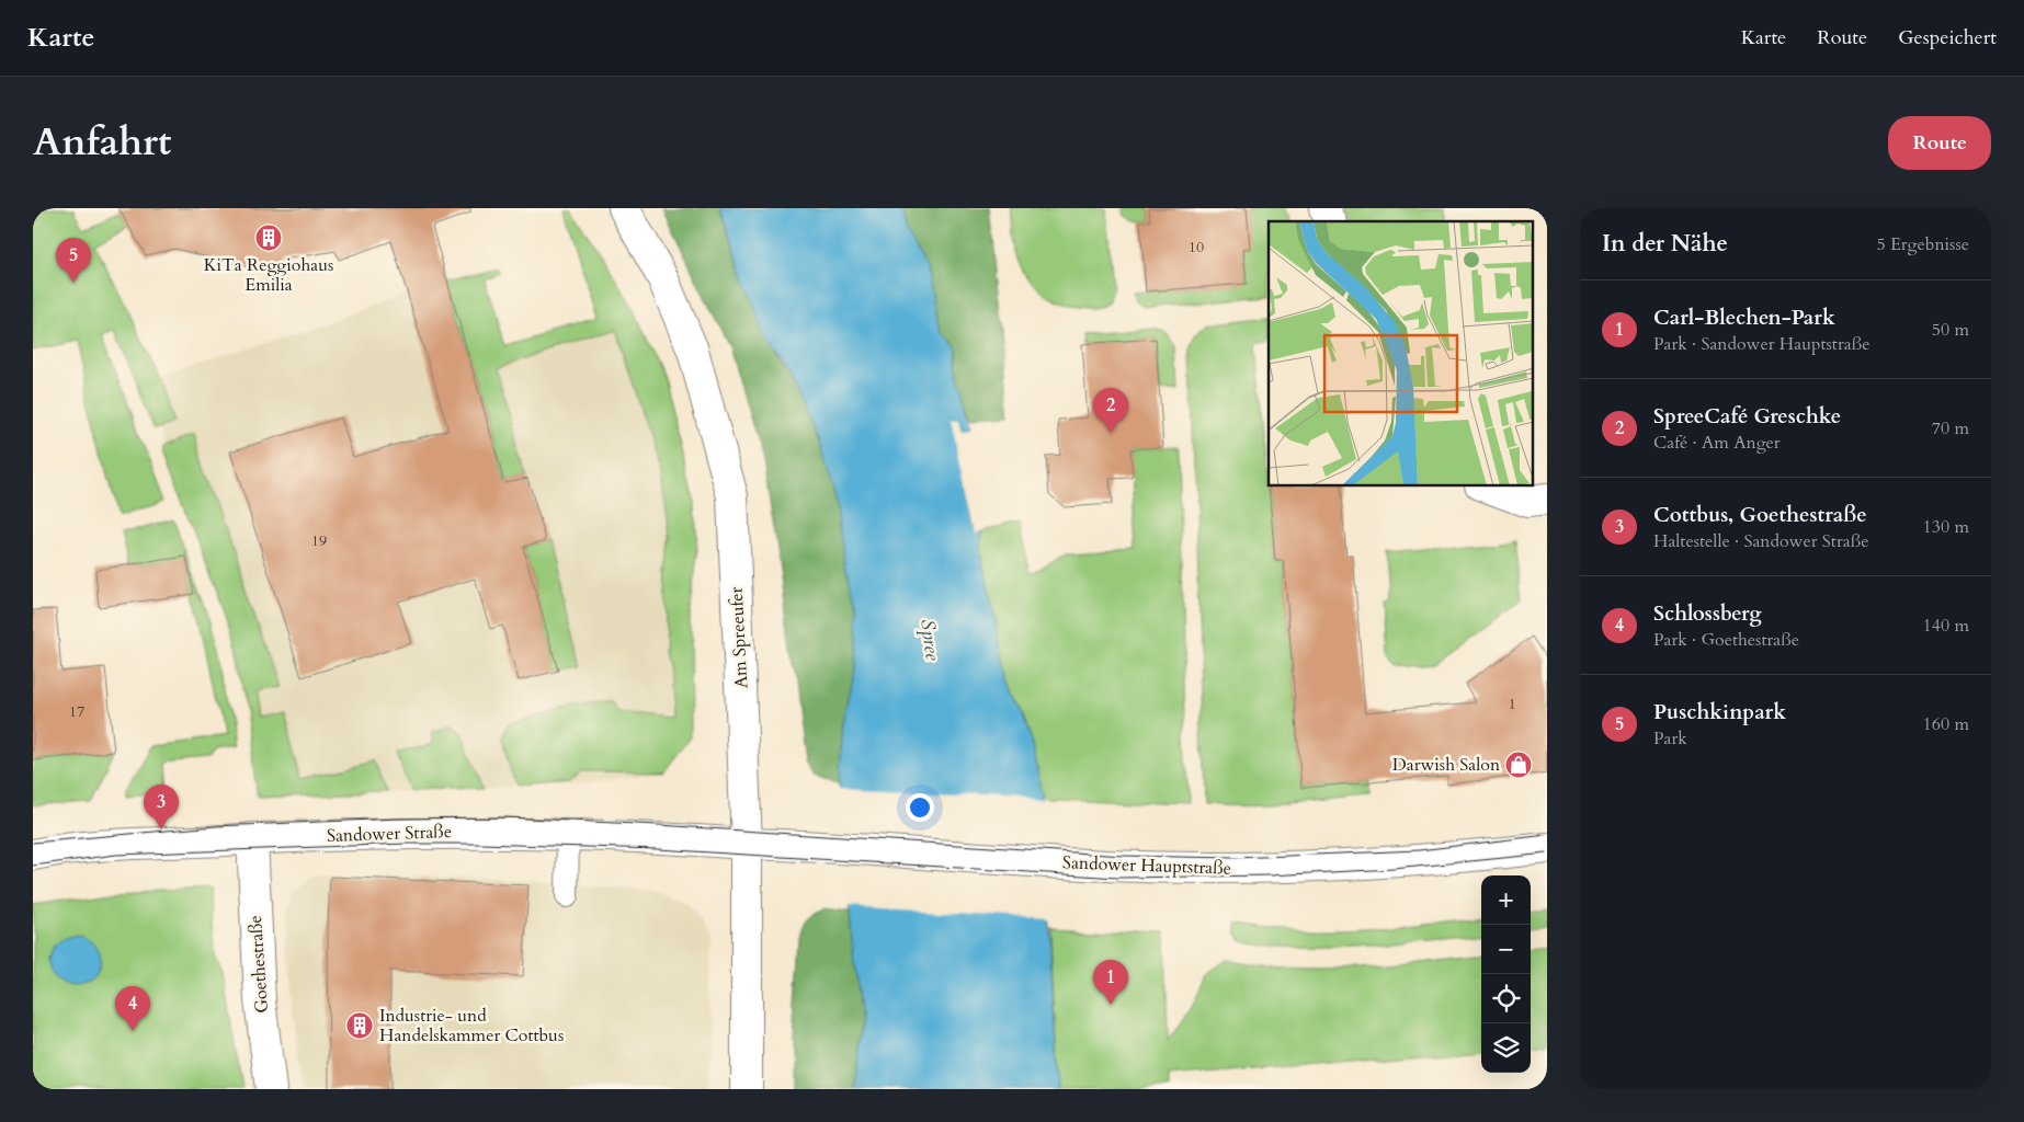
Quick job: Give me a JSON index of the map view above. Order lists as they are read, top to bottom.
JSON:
{
  "streets": {
    "street": [
      "Am Spreeufer",
      "Sandower Straße",
      "Sandower Hauptstraße",
      "Goethestraße"
    ]
  },
  "crossings": [
    ["Am Spreeufer", "Sandower Straße"],
    ["Am Spreeufer", "Sandower Hauptstraße"],
    ["Sandower Straße", "Sandower Hauptstraße"],
    ["Sandower Straße", "Goethestraße"]
  ],
  "water": ["Spree"],
  "places": {
    "building": ["KiTa Reggiohaus Emilia", "Industrie- und Handelskammer Cottbus"],
    "shop": ["Darwish Salon"]
  },
  "house_numbers": [
    "10",
    "19",
    "1",
    "17"
  ],
  "page": {
    "header": "Karte",
    "nav": ["Karte", "Route", "Gespeichert"],
    "title": "Anfahrt",
    "buttons": "Route",
    "heading": ["In der Nähe", "5 Ergebnisse"],
    "pins": [
      "5",
      "2",
      "3",
      "1",
      "4"
    ],
    "list": [
      {
        "mark": "1",
        "name": "Carl-Blechen-Park",
        "note": "Park · Sandower Hauptstraße",
        "value": "50 m"
      },
      {
        "mark": "2",
        "name": "SpreeCafé Greschke",
        "note": "Café · Am Anger",
        "value": "70 m"
      },
      {
        "mark": "3",
        "name": "Cottbus, Goethestraße",
        "note": "Haltestelle · Sandower Straße",
        "value": "130 m"
      },
      {
        "mark": "4",
        "name": "Schlossberg",
        "note": "Park · Goethestraße",
        "value": "140 m"
      },
      {
        "mark": "5",
        "name": "Puschkinpark",
        "note": "Park",
        "value": "160 m"
      }
    ],
    "map_buttons": ["+", "−"]
  }
}
